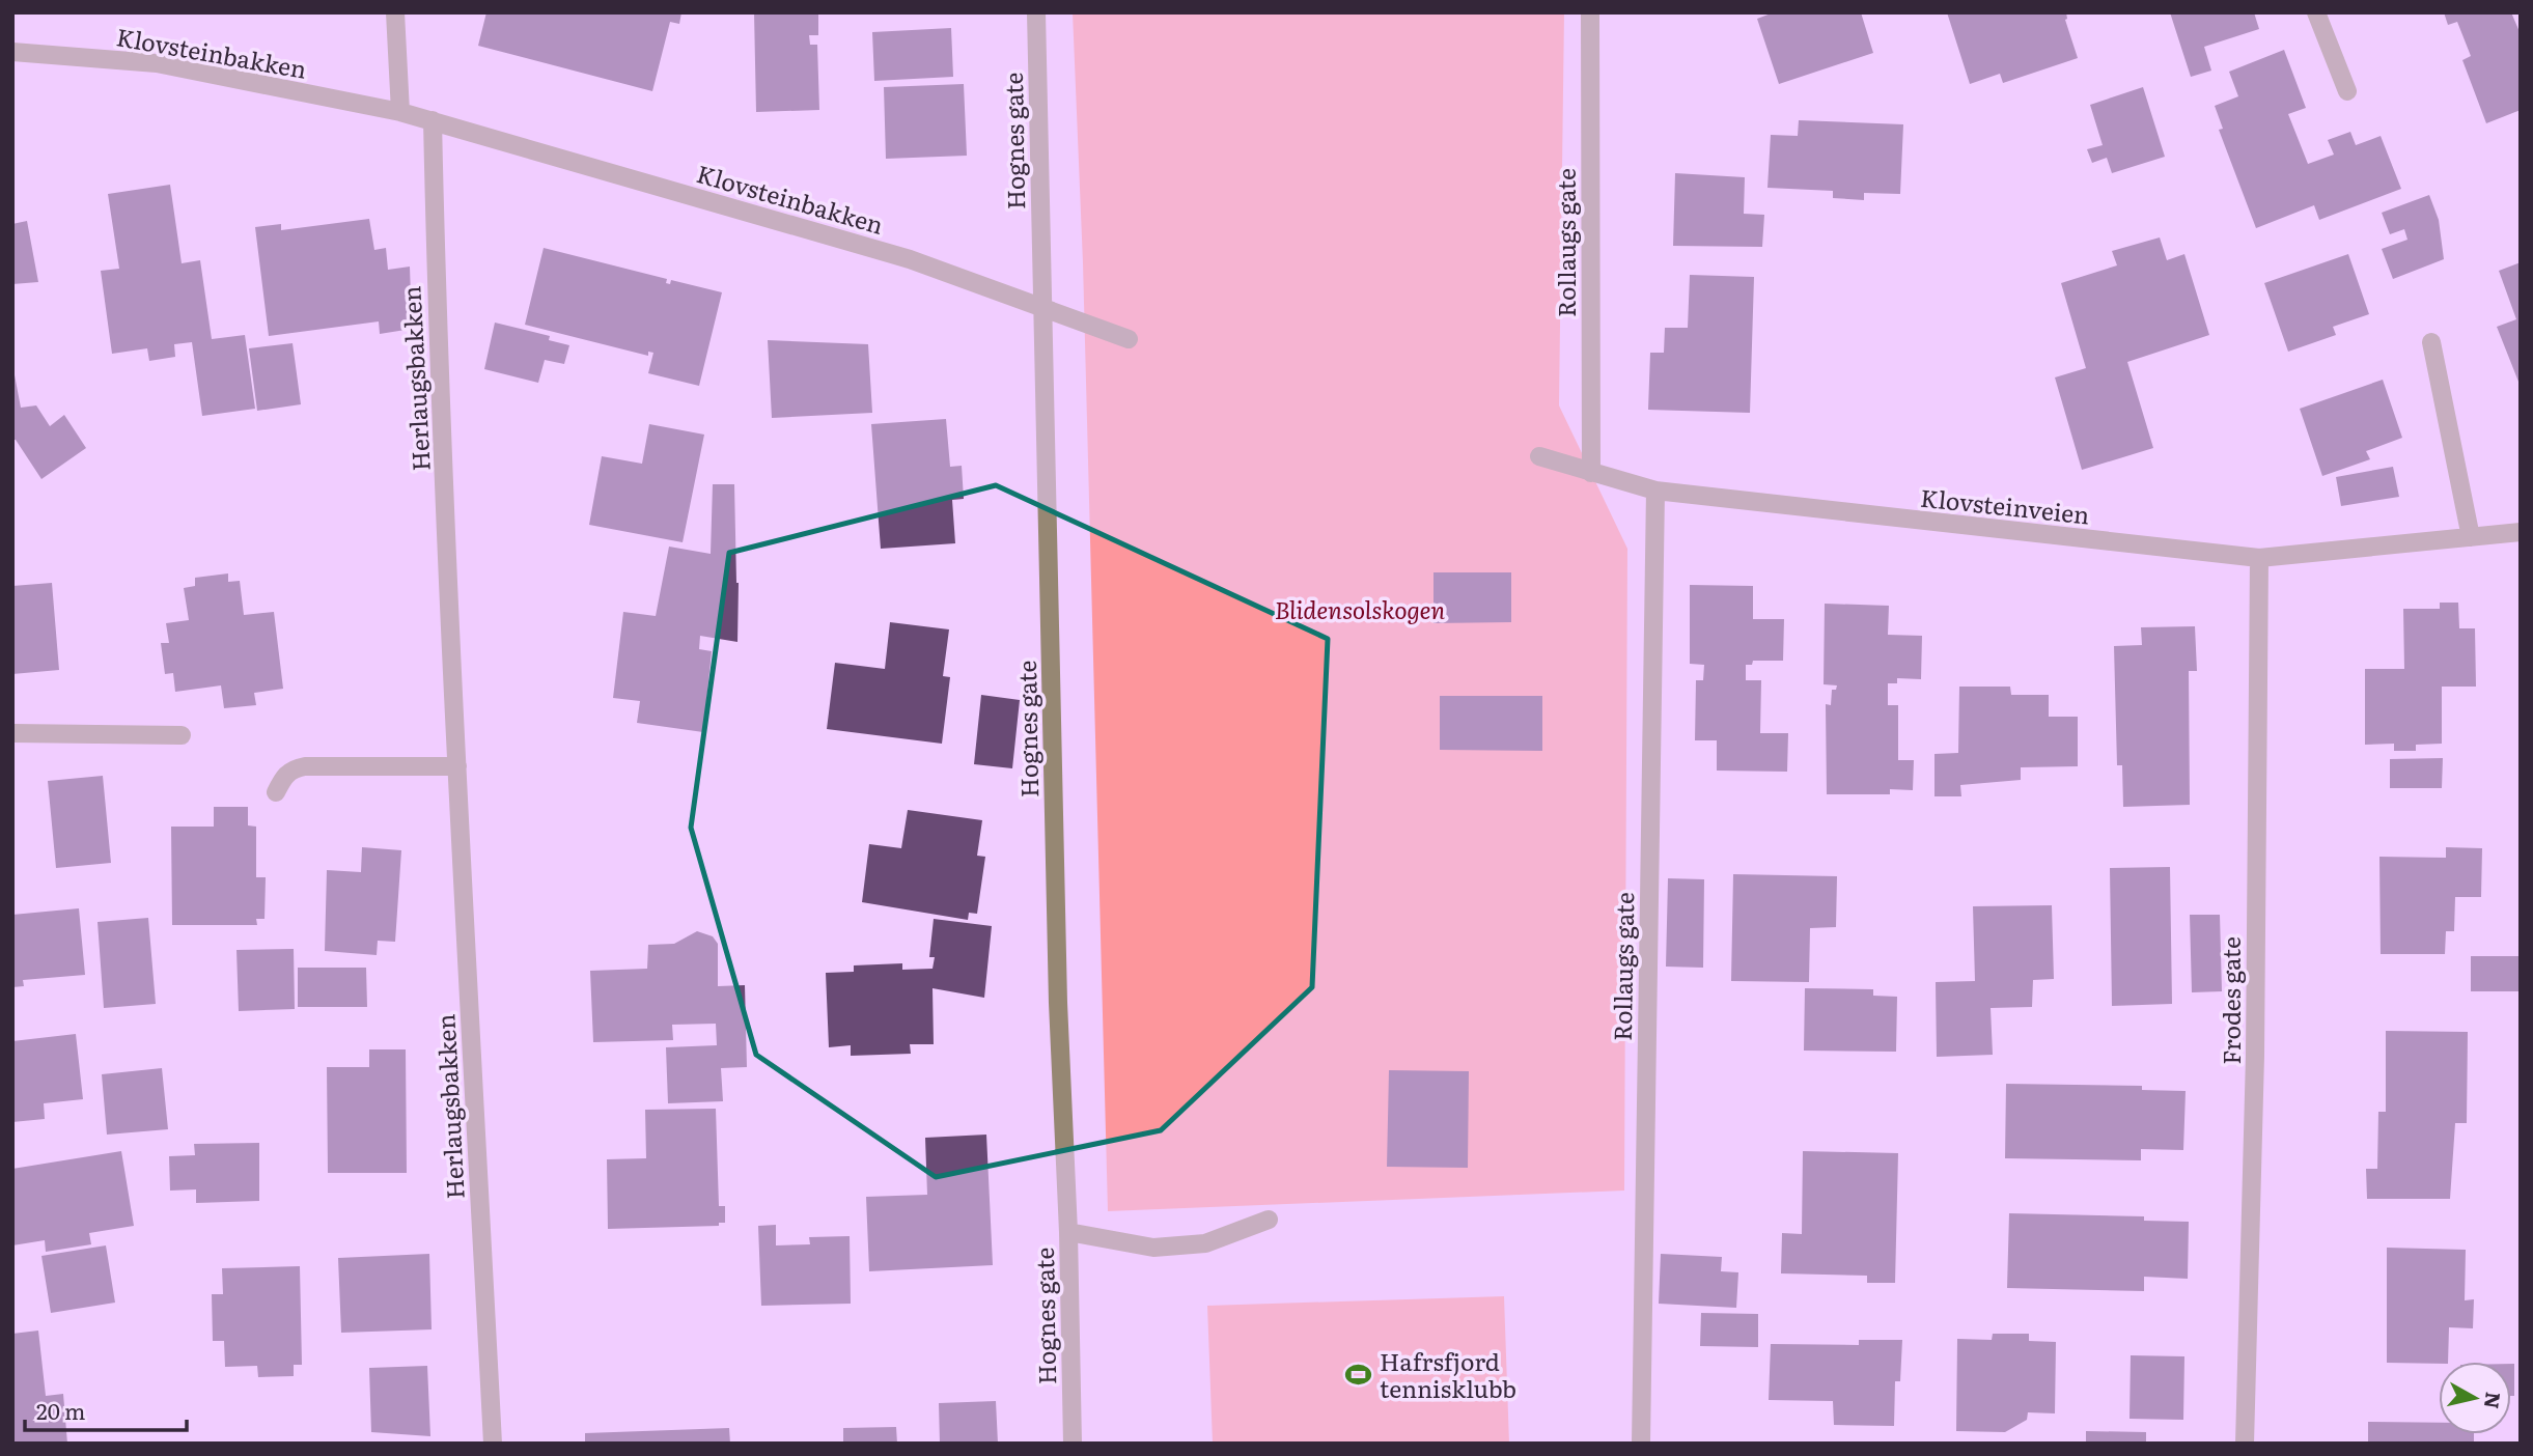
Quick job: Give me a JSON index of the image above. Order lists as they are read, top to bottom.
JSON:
{
  "streets": {
    "street": [
      "Klovsteinbakken",
      "Hognes gate",
      "Rollaugs gate",
      "Herlaugsbakken",
      "Klovsteinveien",
      "Frodes gate"
    ]
  },
  "crossings": [
    ["Klovsteinbakken", "Hognes gate"],
    ["Klovsteinbakken", "Herlaugsbakken"],
    ["Rollaugs gate", "Klovsteinveien"],
    ["Klovsteinveien", "Frodes gate"]
  ],
  "parks": ["Blidensolskogen"],
  "places": {
    "sports": ["Hafrsfjord tennisklubb"]
  },
  "scale_bar": "20 m",
  "north": "right"
}
